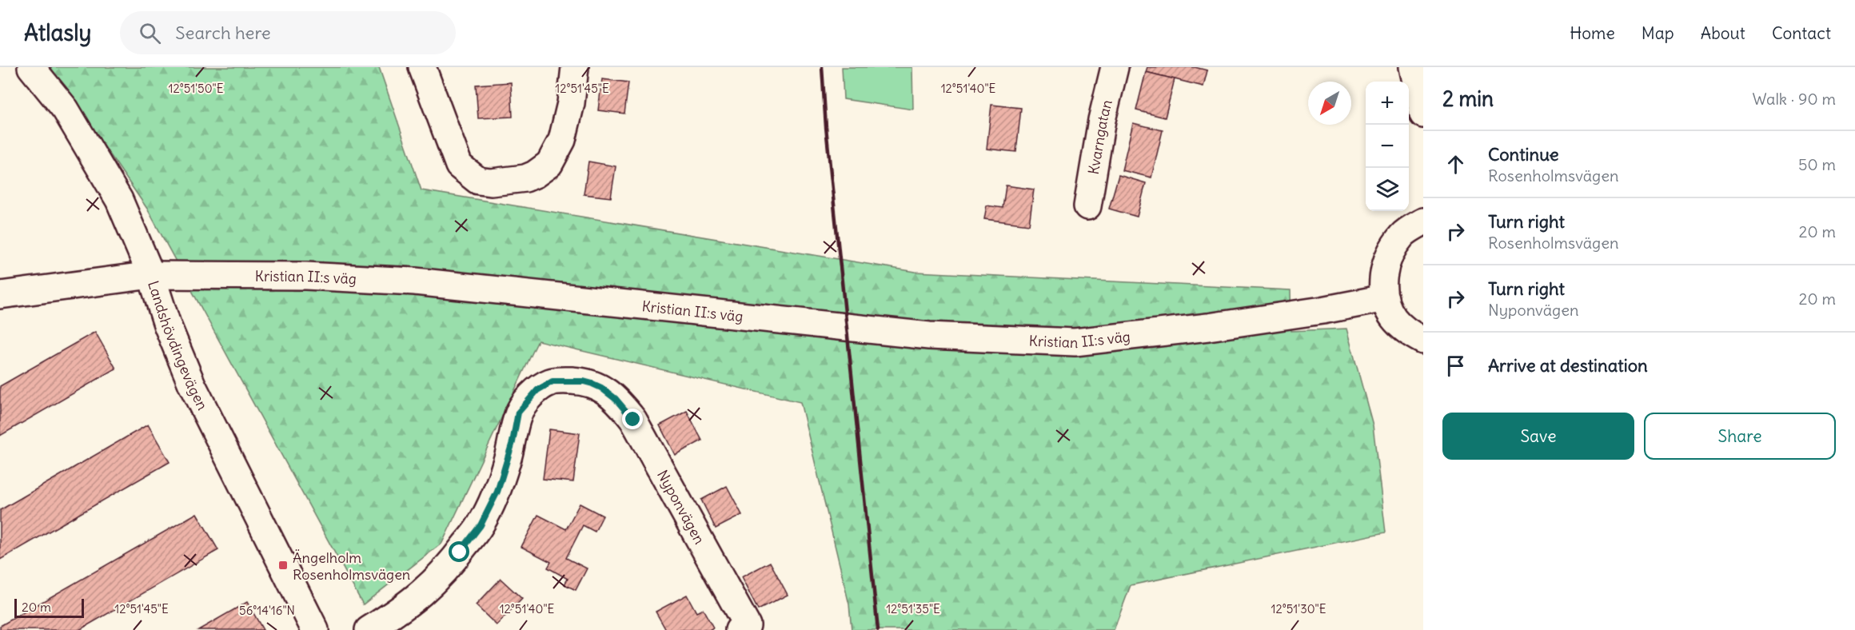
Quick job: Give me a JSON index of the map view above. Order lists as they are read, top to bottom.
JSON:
{
  "streets": {
    "street": [
      "Kvarngatan",
      "Kristian II:s väg",
      "Landshövdingevägen",
      "Nyponvägen"
    ]
  },
  "crossings": [
    ["Kristian II:s väg", "Landshövdingevägen"]
  ],
  "places": {
    "transit": ["Ängelholm Rosenholmsvägen"]
  },
  "scale_bar": "20 m",
  "north": "bottom left",
  "page": {
    "header": "Atlasly",
    "search": "Search here",
    "nav": [
      "Home",
      "Map",
      "About",
      "Contact"
    ],
    "heading": ["2 min", "Walk · 90 m"],
    "map_buttons": ["+", "−"],
    "list": [
      ["Continue", "Rosenholmsvägen", "50 m"],
      ["Turn right", "Rosenholmsvägen", "20 m"],
      ["Turn right", "Nyponvägen", "20 m"],
      "Arrive at destination"
    ],
    "buttons": ["Save", "Share"],
    "scale": "20 m"
  },
  "coordinates": [
    "12°51'50\"E",
    "12°51'45\"E",
    "12°51'40\"E",
    "12°51'35\"E",
    "12°51'30\"E",
    "56°14'16\"N"
  ]
}
